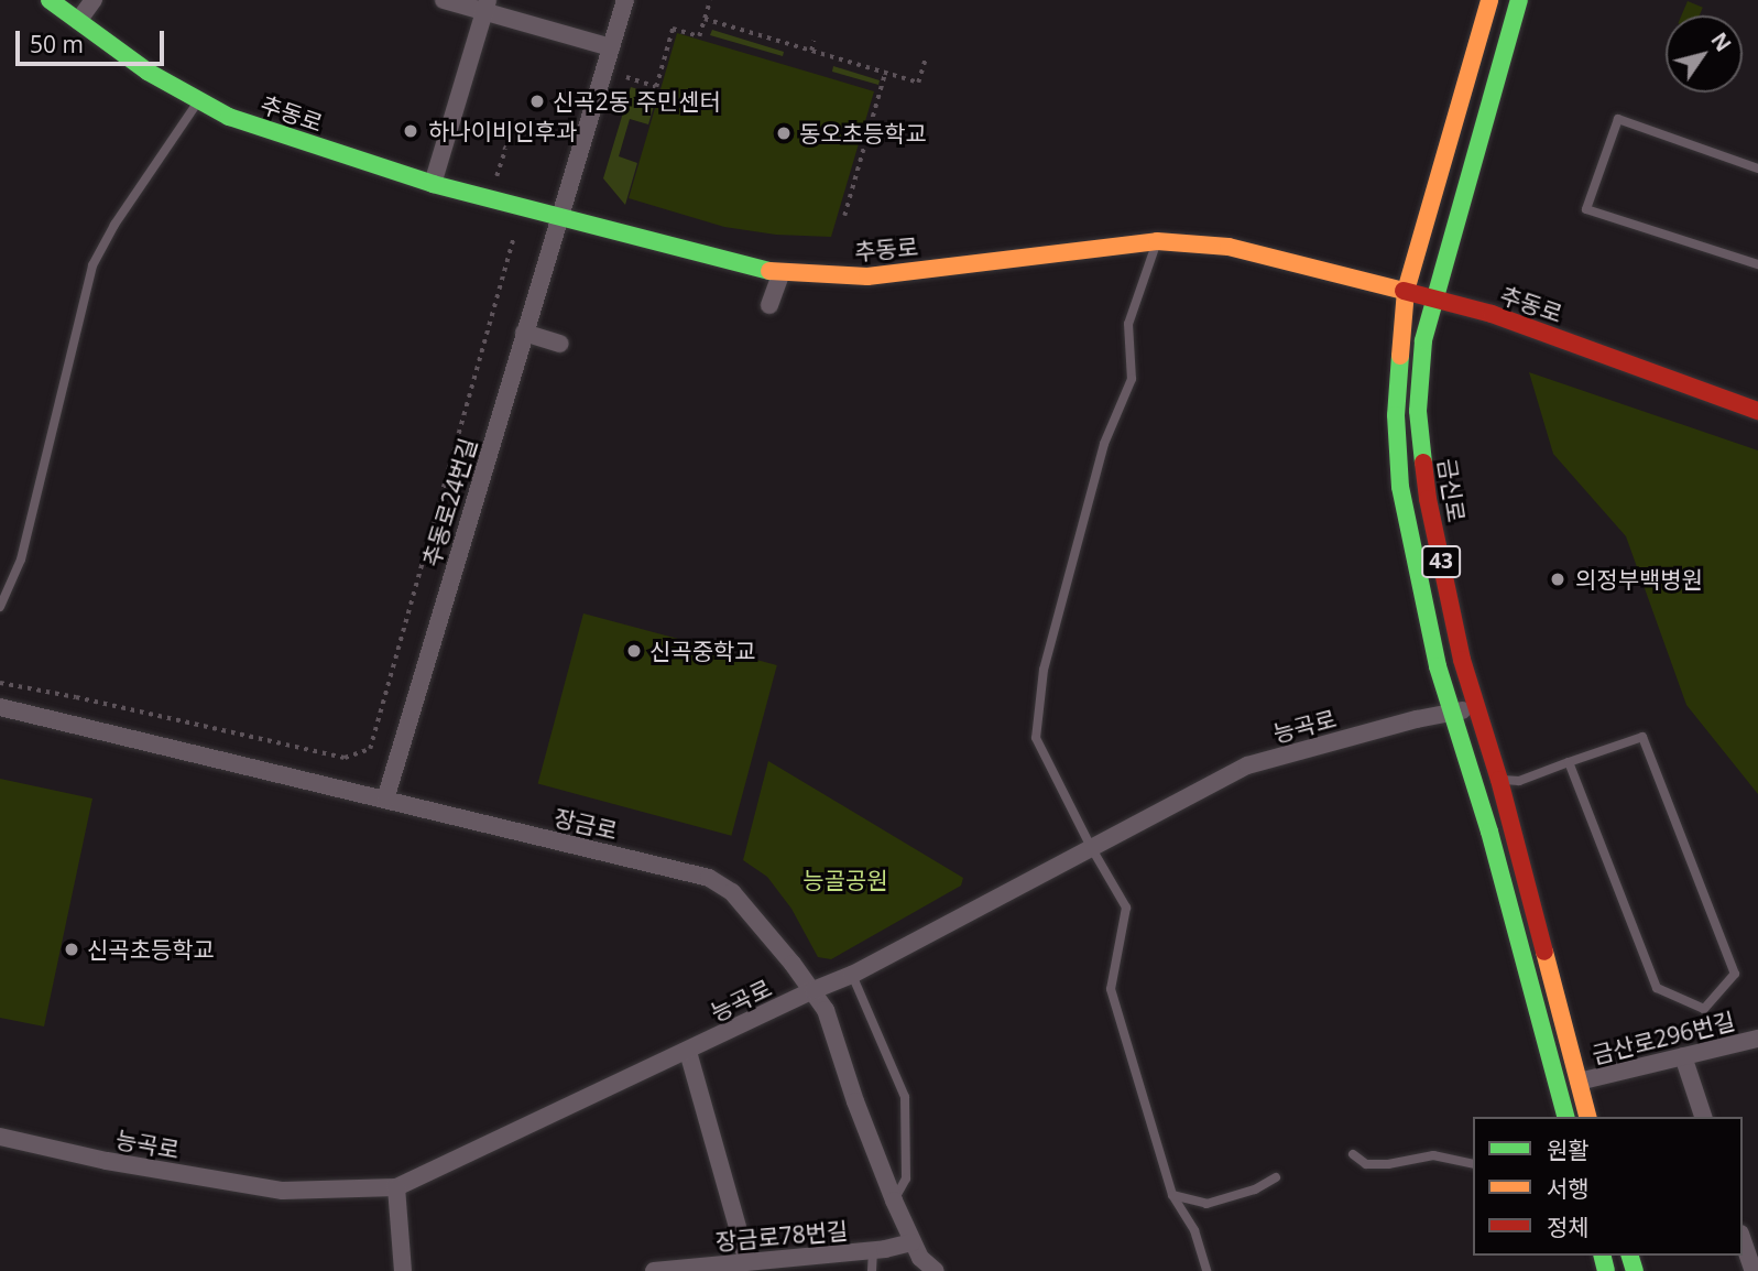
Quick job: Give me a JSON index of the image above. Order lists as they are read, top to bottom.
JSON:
{
  "streets": {
    "main road": ["추동로", "금신로", "43"],
    "street": [
      "추동로24번길",
      "능곡로",
      "장금로",
      "금산로296번길",
      "장금로78번길"
    ]
  },
  "crossings": [
    ["추동로", "금신로"],
    ["추동로", "추동로24번길"],
    ["금신로", "능곡로"],
    ["금신로", "금산로296번길"],
    ["추동로24번길", "장금로"],
    ["능곡로", "장금로"],
    ["장금로", "장금로78번길"]
  ],
  "parks": ["능골공원"],
  "places": [
    "신곡2동 주민센터",
    "하나이비인후과",
    "동오초등학교",
    "의정부백병원",
    "신곡중학교",
    "신곡초등학교"
  ],
  "legend": ["원활", "서행", "정체"],
  "scale_bar": "50 m",
  "north": "top right"
}
